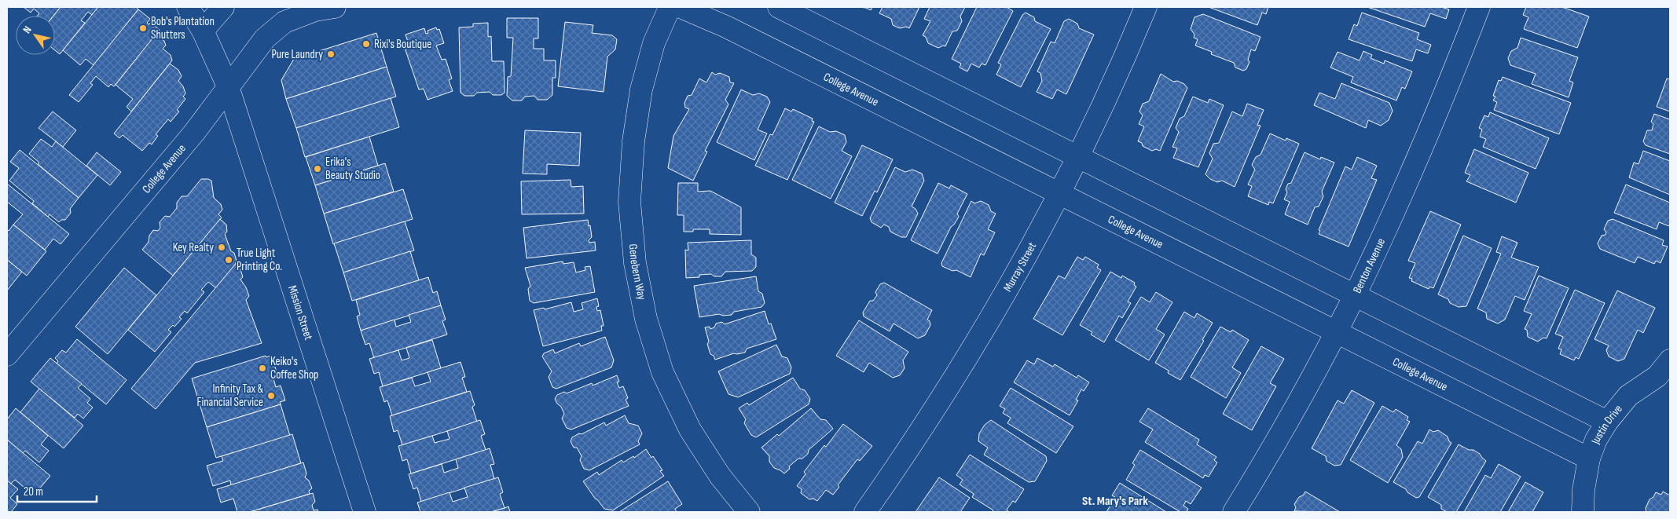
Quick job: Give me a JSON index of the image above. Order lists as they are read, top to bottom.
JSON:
{
  "streets": {
    "street": [
      "College Avenue",
      "Benton Avenue",
      "Murray Street",
      "Genebern Way",
      "Mission Street",
      "Justin Drive"
    ]
  },
  "crossings": [
    ["College Avenue", "Benton Avenue"],
    ["College Avenue", "Murray Street"],
    ["College Avenue", "Genebern Way"],
    ["College Avenue", "Mission Street"],
    ["College Avenue", "Justin Drive"]
  ],
  "districts": ["St. Mary's Park"],
  "places": [
    "Bob's Plantation Shutters",
    "Rixi's Boutique",
    "Pure Laundry",
    "Erika's Beauty Studio",
    "Key Realty",
    "True Light Printing Co.",
    "Keiko's Coffee Shop",
    "Infinity Tax & Financial Service"
  ],
  "scale_bar": "20 m",
  "north": "top left"
}
